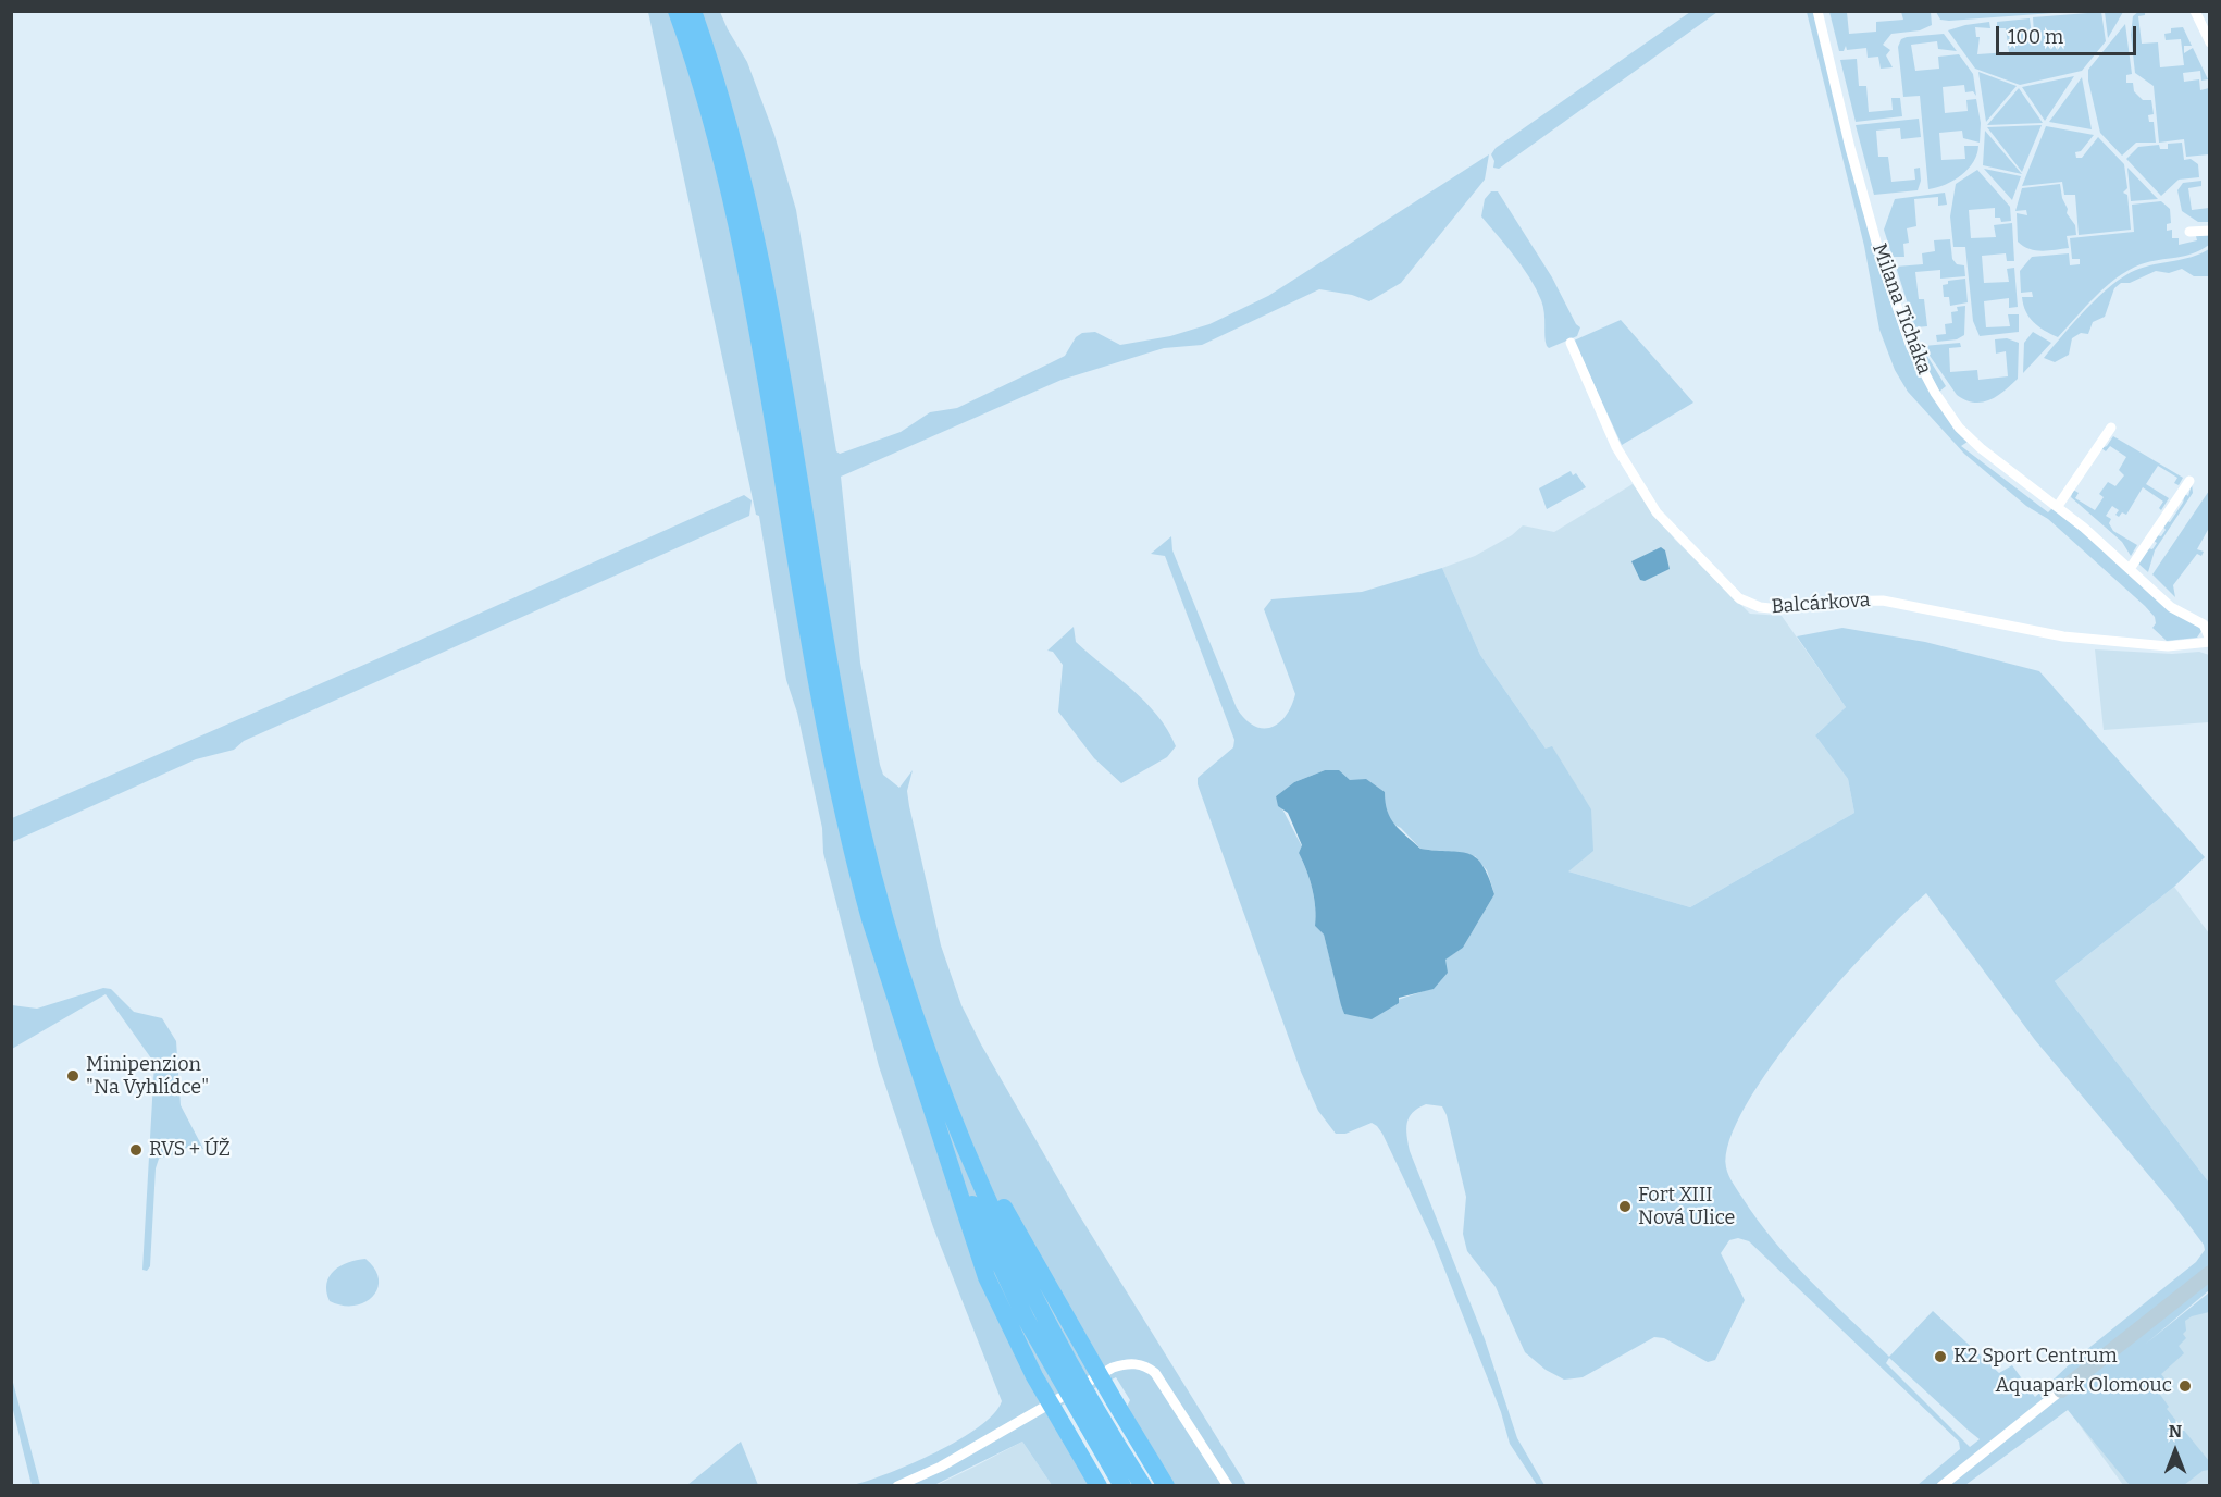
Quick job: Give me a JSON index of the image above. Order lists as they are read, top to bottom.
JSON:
{
  "streets": {
    "street": ["Milana Ticháka", "Balcárkova"]
  },
  "crossings": [
    ["Milana Ticháka", "Balcárkova"]
  ],
  "places": [
    "Minipenzion \"Na Vyhlídce\"",
    "RVS + ÚŽ",
    "Fort XIII Nová Ulice",
    "K2 Sport Centrum",
    "Aquapark Olomouc"
  ],
  "scale_bar": "100 m",
  "north": "top"
}
